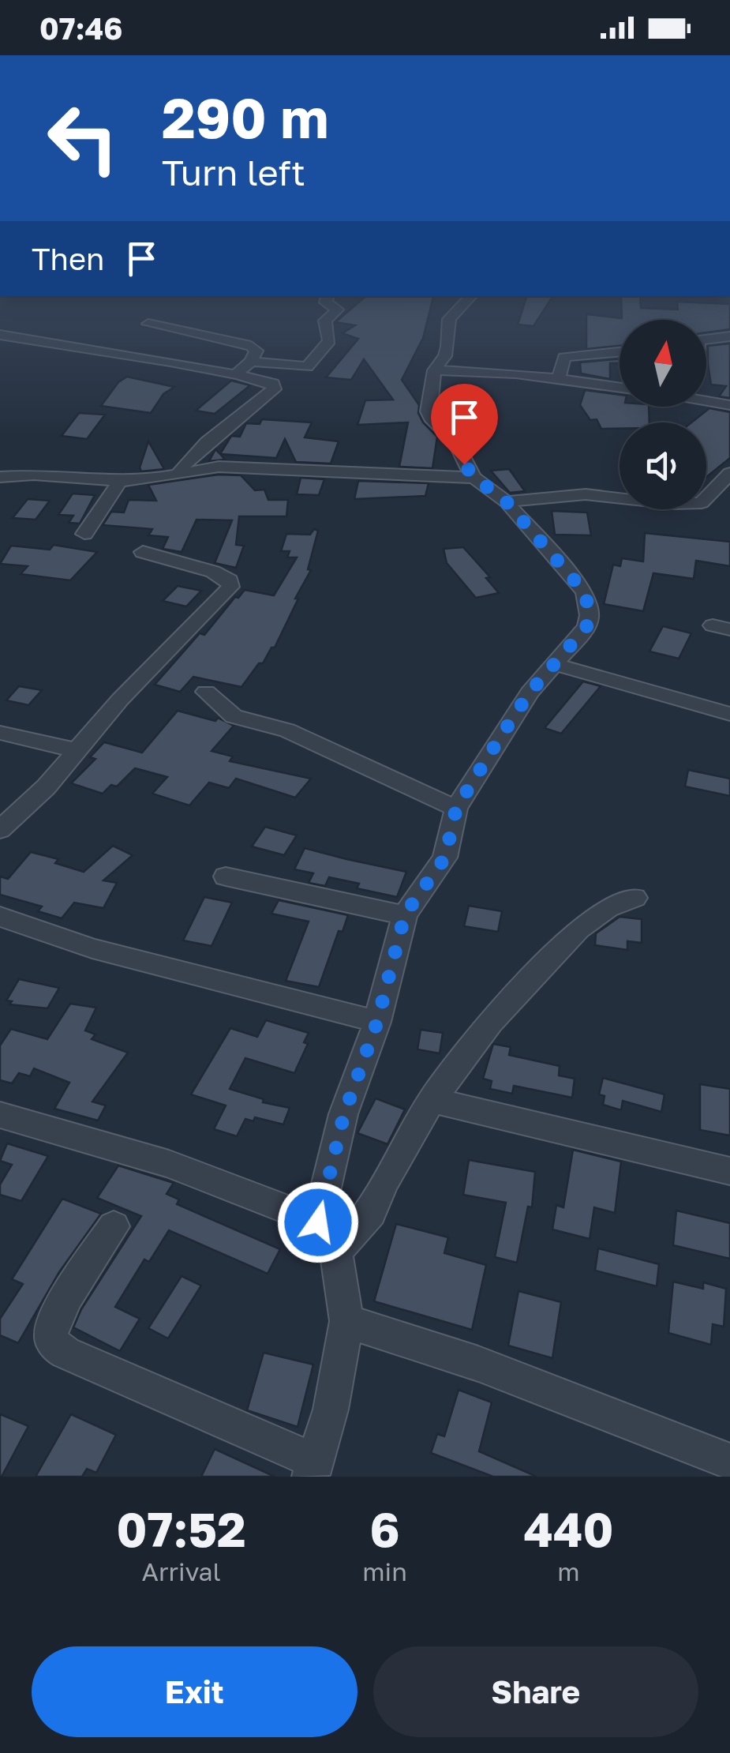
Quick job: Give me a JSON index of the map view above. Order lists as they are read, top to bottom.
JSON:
{
  "north": "top",
  "page": {
    "status": "07:46",
    "turn": ["290 m", "Turn left"],
    "then": "Then",
    "eta": [
      "07:52",
      "Arrival",
      "6",
      "min",
      "440",
      "m"
    ],
    "buttons": ["Exit", "Share"]
  }
}
